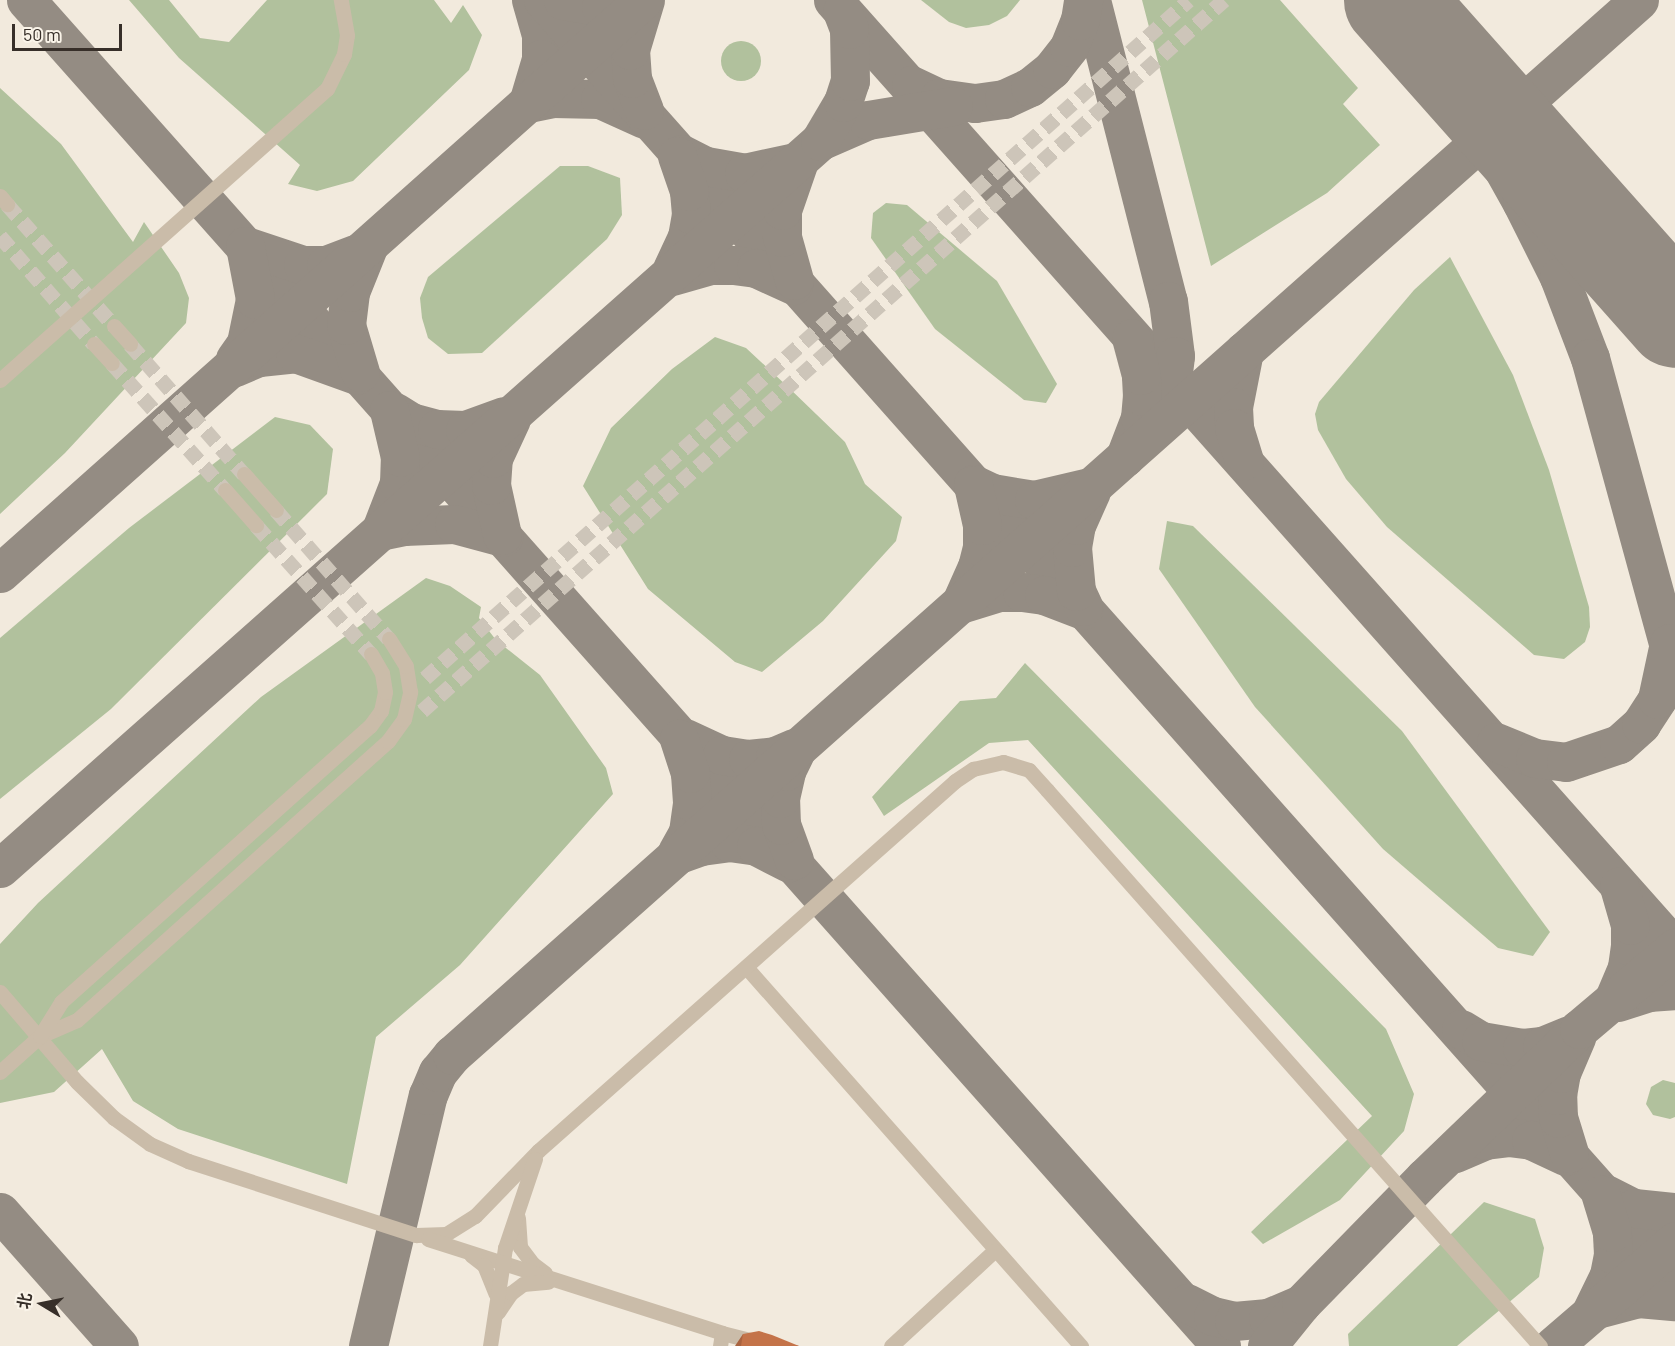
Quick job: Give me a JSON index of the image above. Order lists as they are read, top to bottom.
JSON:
{
  "scale_bar": "50 m",
  "north": "left"
}
